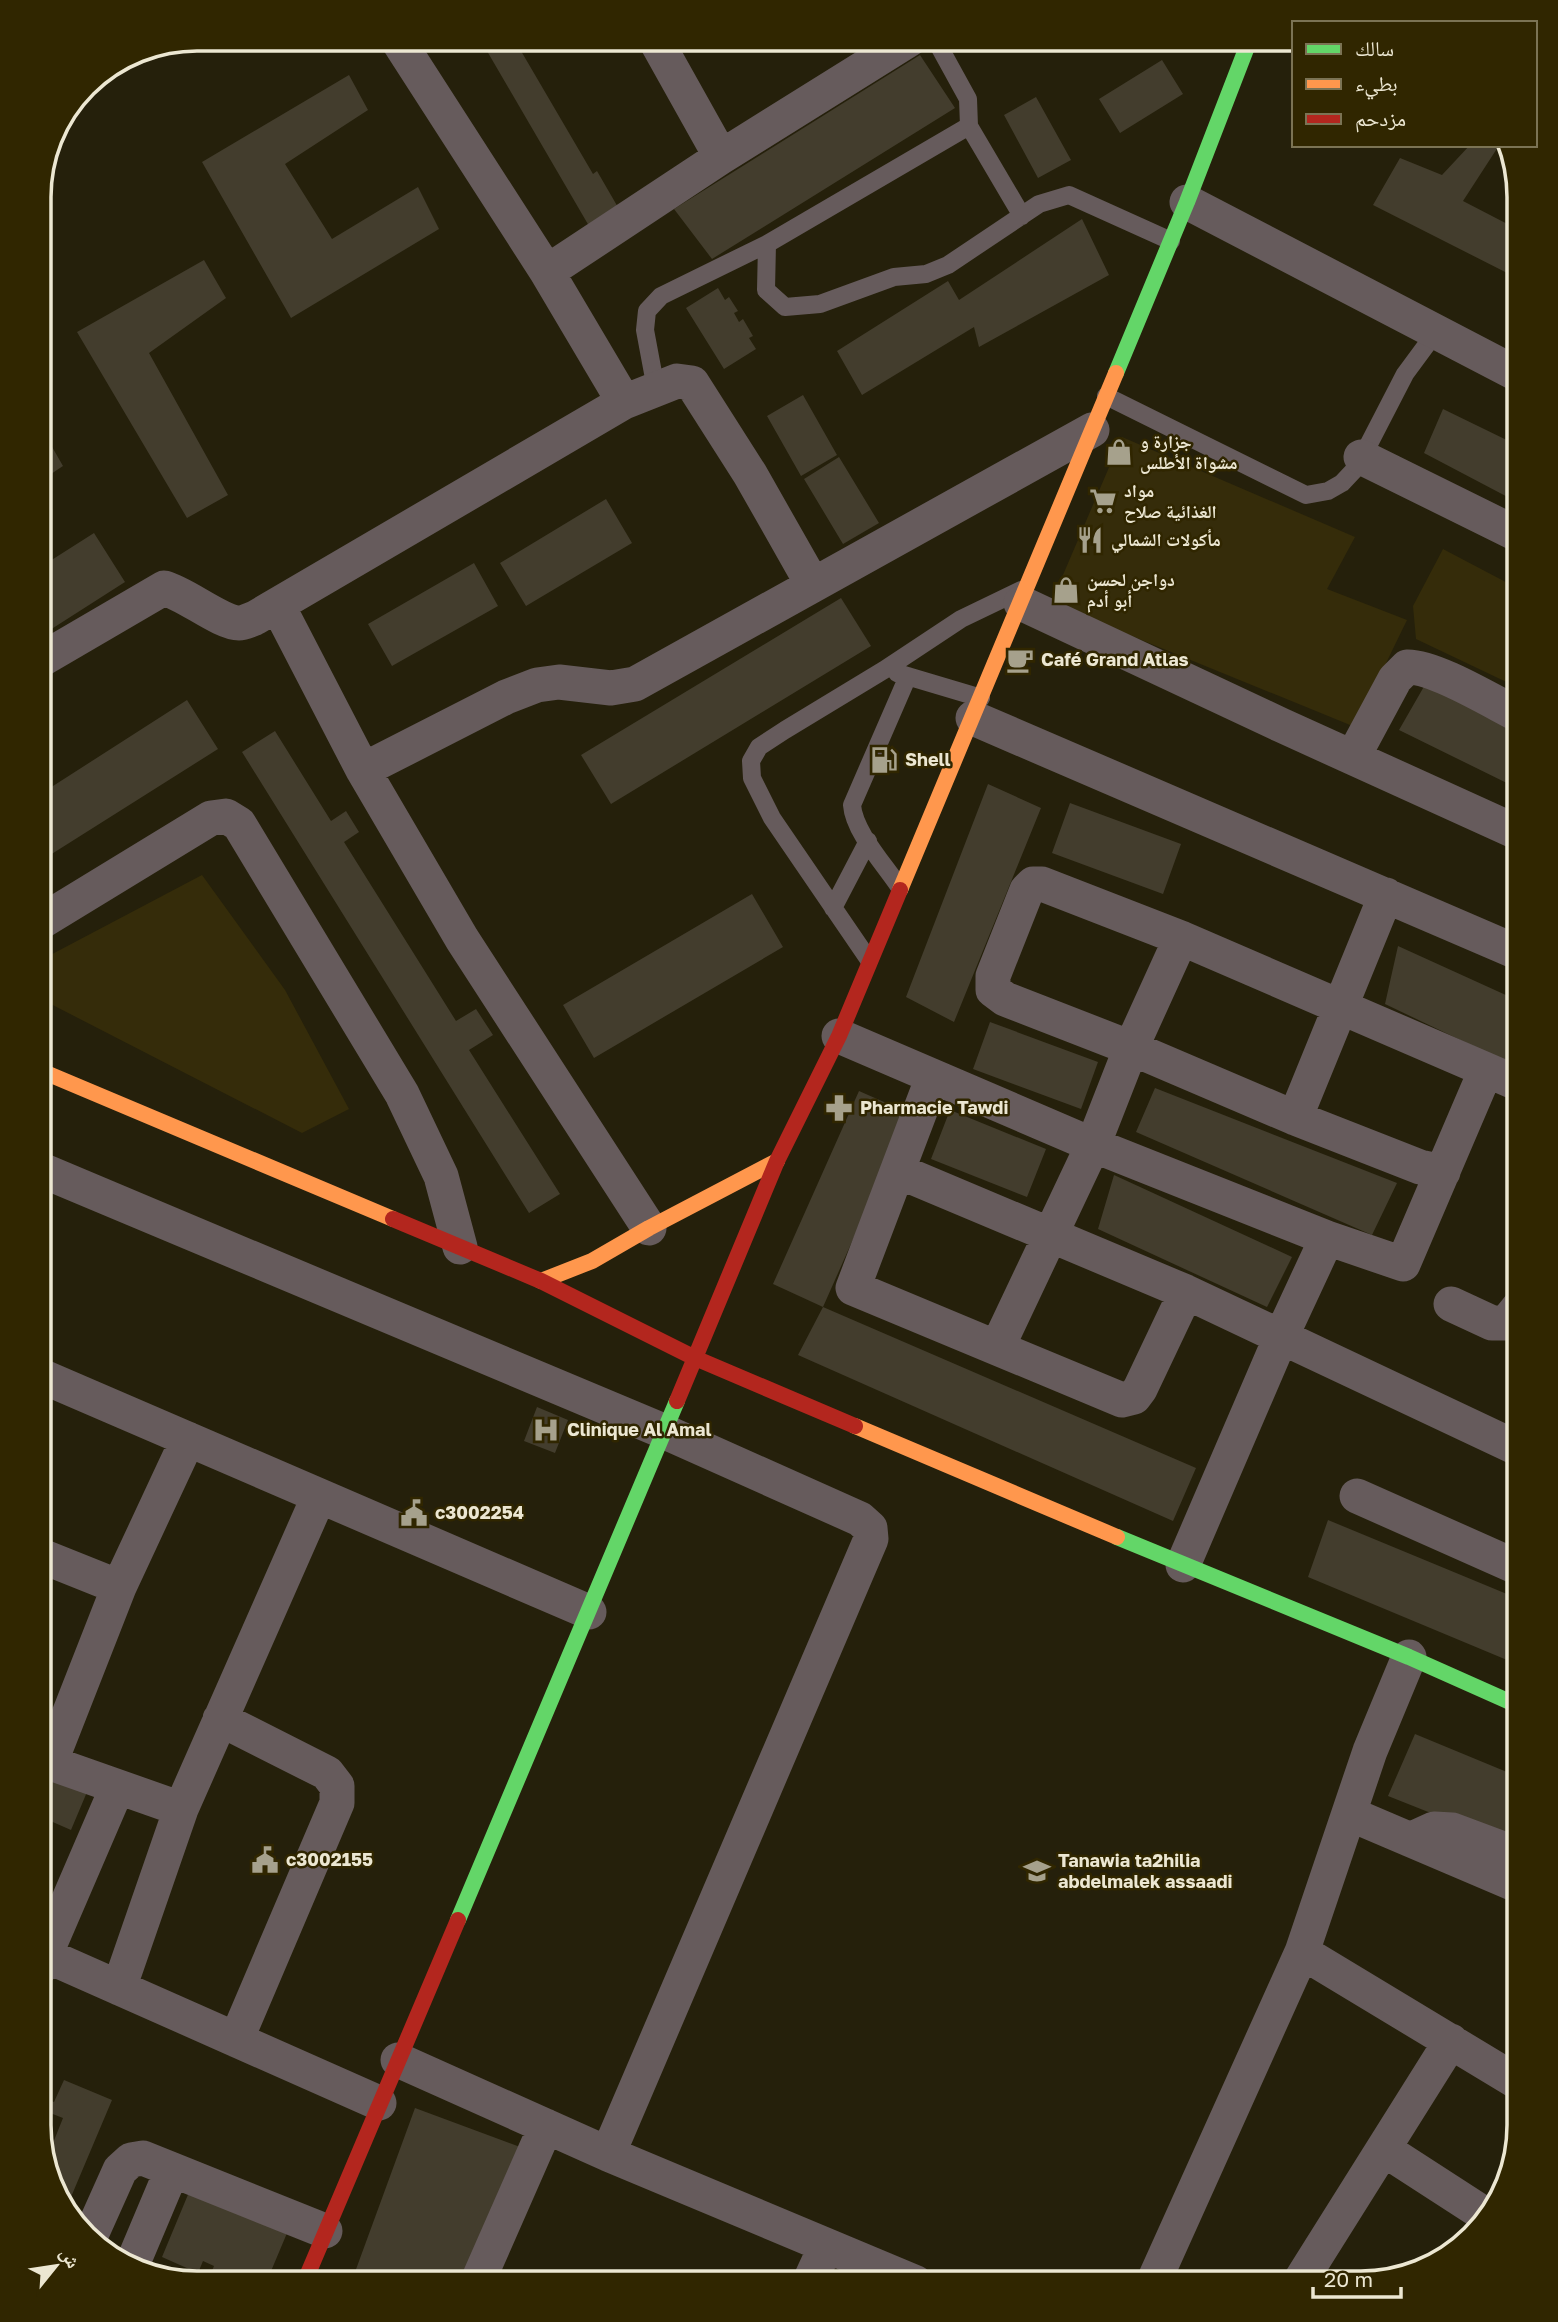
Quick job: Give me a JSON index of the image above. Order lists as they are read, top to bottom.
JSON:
{
  "places": {
    "shop": ["جزارة و مشواة الأطلس", "دواجن لحسن أبو أدم"],
    "supermarket": ["مواد الغذائية صلاح"],
    "restaurant": ["مأكولات الشمالي"],
    "cafe": ["Café Grand Atlas"],
    "fuel station": ["Shell"],
    "pharmacy": ["Pharmacie Tawdi"],
    "hospital": ["Clinique Al Amal"],
    "public building": ["c3002254", "c3002155"],
    "school or university": ["Tanawia ta2hilia abdelmalek assaadi"]
  },
  "legend": ["سالك", "بطيء", "مزدحم"],
  "scale_bar": "20 m",
  "north": "top right"
}
